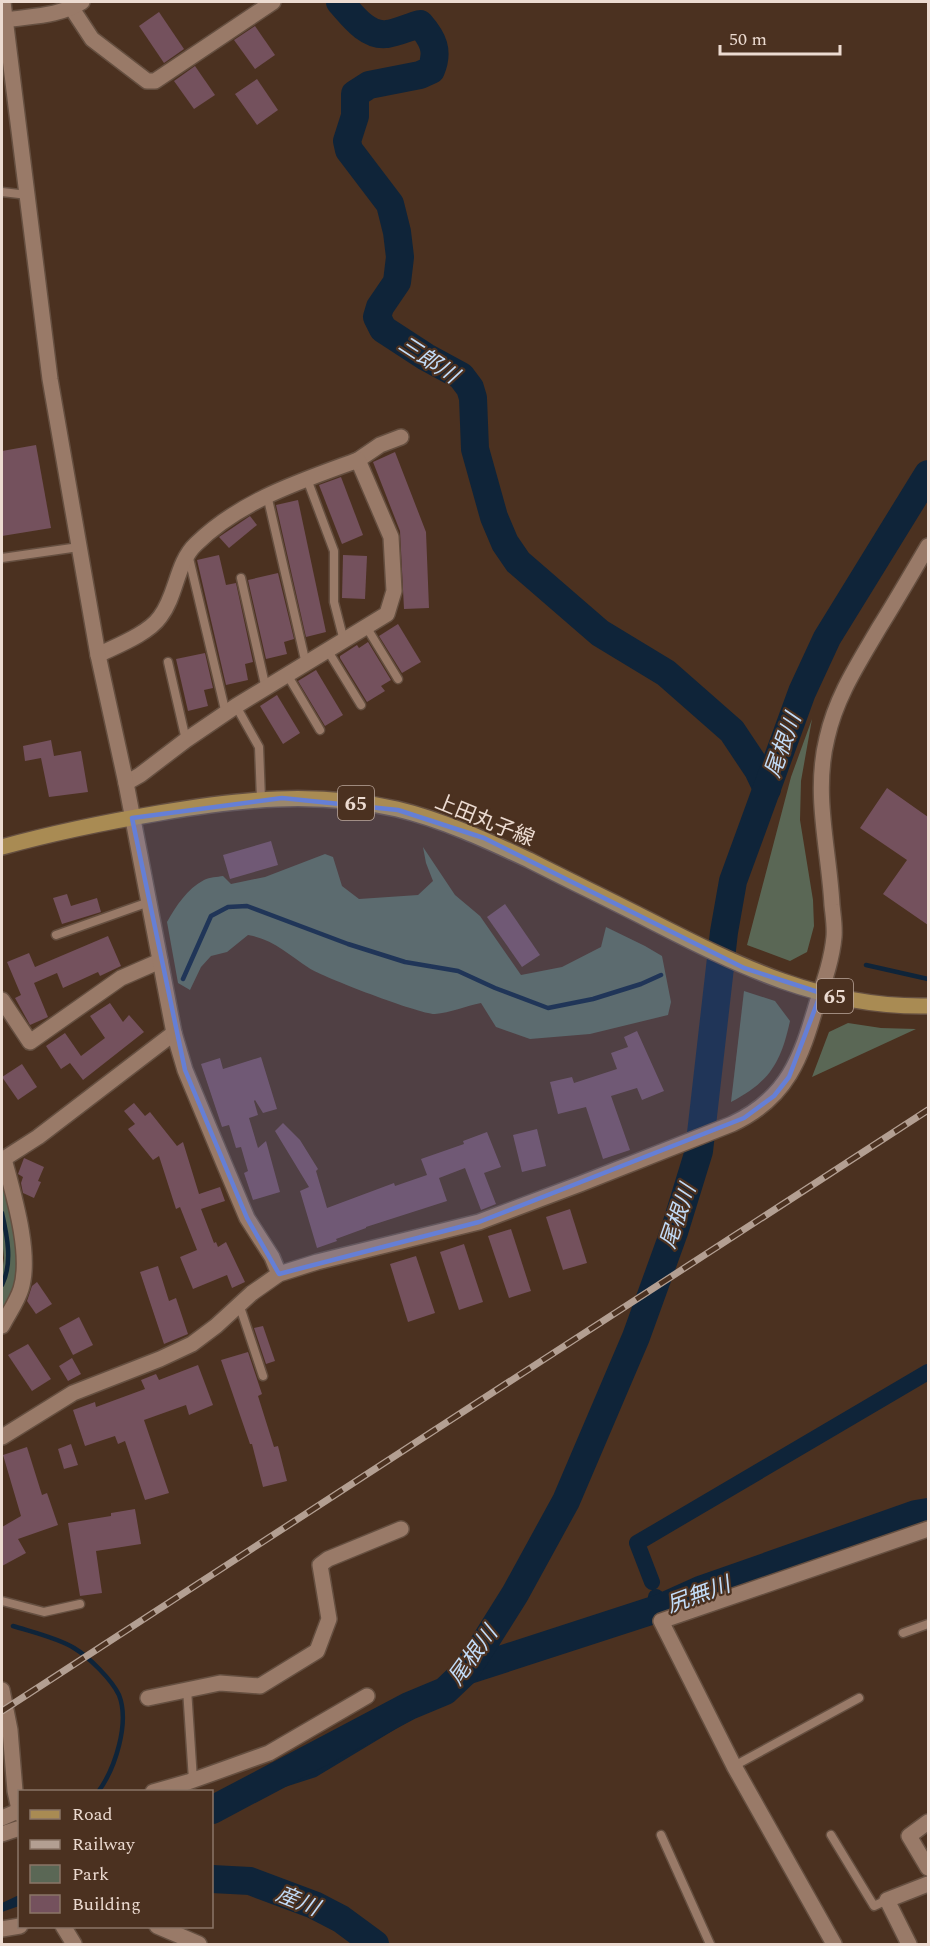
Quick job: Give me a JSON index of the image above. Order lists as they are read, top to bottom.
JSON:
{
  "streets": {
    "main road": ["65", "上田丸子線"]
  },
  "water": [
    "三郎川",
    "尾根川",
    "尻無川",
    "産川"
  ],
  "legend": [
    "Road",
    "Railway",
    "Park",
    "Building"
  ],
  "scale_bar": "50 m"
}
